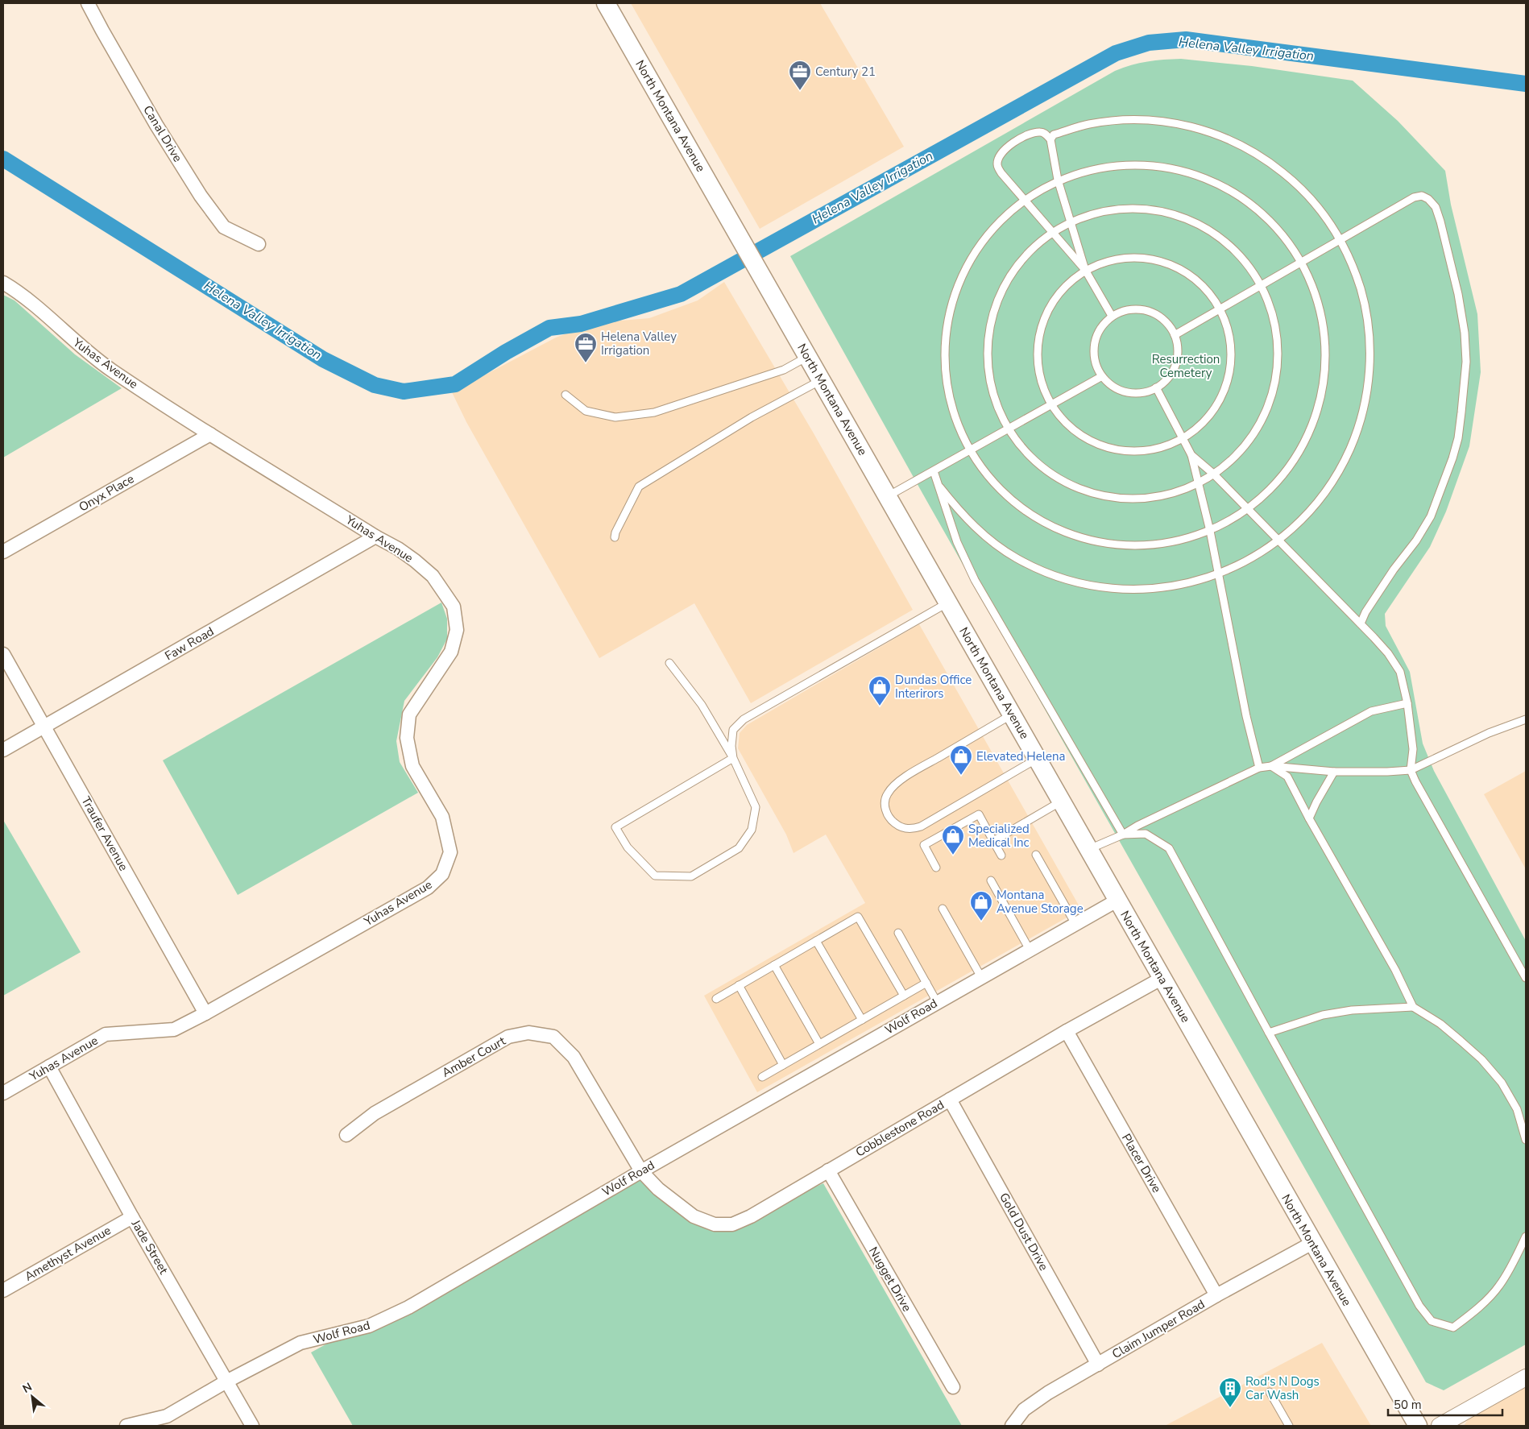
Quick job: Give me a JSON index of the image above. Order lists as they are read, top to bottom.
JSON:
{
  "streets": {
    "main road": ["North Montana Avenue"],
    "street": [
      "Canal Drive",
      "Yuhas Avenue",
      "Onyx Place",
      "Faw Road",
      "Traufer Avenue",
      "Wolf Road",
      "Amber Court",
      "Cobblestone Road",
      "Placer Drive",
      "Gold Dust Drive",
      "Jade Street",
      "Amethyst Avenue",
      "Nugget Drive",
      "Claim Jumper Road"
    ]
  },
  "crossings": [
    ["North Montana Avenue", "Wolf Road"],
    ["North Montana Avenue", "Cobblestone Road"],
    ["North Montana Avenue", "Claim Jumper Road"],
    ["Yuhas Avenue", "Onyx Place"],
    ["Yuhas Avenue", "Faw Road"],
    ["Yuhas Avenue", "Traufer Avenue"],
    ["Yuhas Avenue", "Jade Street"],
    ["Faw Road", "Traufer Avenue"],
    ["Wolf Road", "Amber Court"],
    ["Wolf Road", "Cobblestone Road"],
    ["Wolf Road", "Jade Street"],
    ["Amber Court", "Cobblestone Road"],
    ["Cobblestone Road", "Placer Drive"],
    ["Cobblestone Road", "Gold Dust Drive"],
    ["Cobblestone Road", "Nugget Drive"],
    ["Placer Drive", "Claim Jumper Road"],
    ["Gold Dust Drive", "Claim Jumper Road"],
    ["Jade Street", "Amethyst Avenue"]
  ],
  "water": ["Helena Valley Irrigation"],
  "parks": ["Resurrection Cemetery"],
  "places": {
    "office": ["Century 21", "Helena Valley Irrigation"],
    "shop": [
      "Dundas Office Interirors",
      "Elevated Helena",
      "Specialized Medical Inc",
      "Montana Avenue Storage"
    ],
    "building": ["Rod's N Dogs Car Wash"]
  },
  "scale_bar": "50 m",
  "north": "top left"
}
